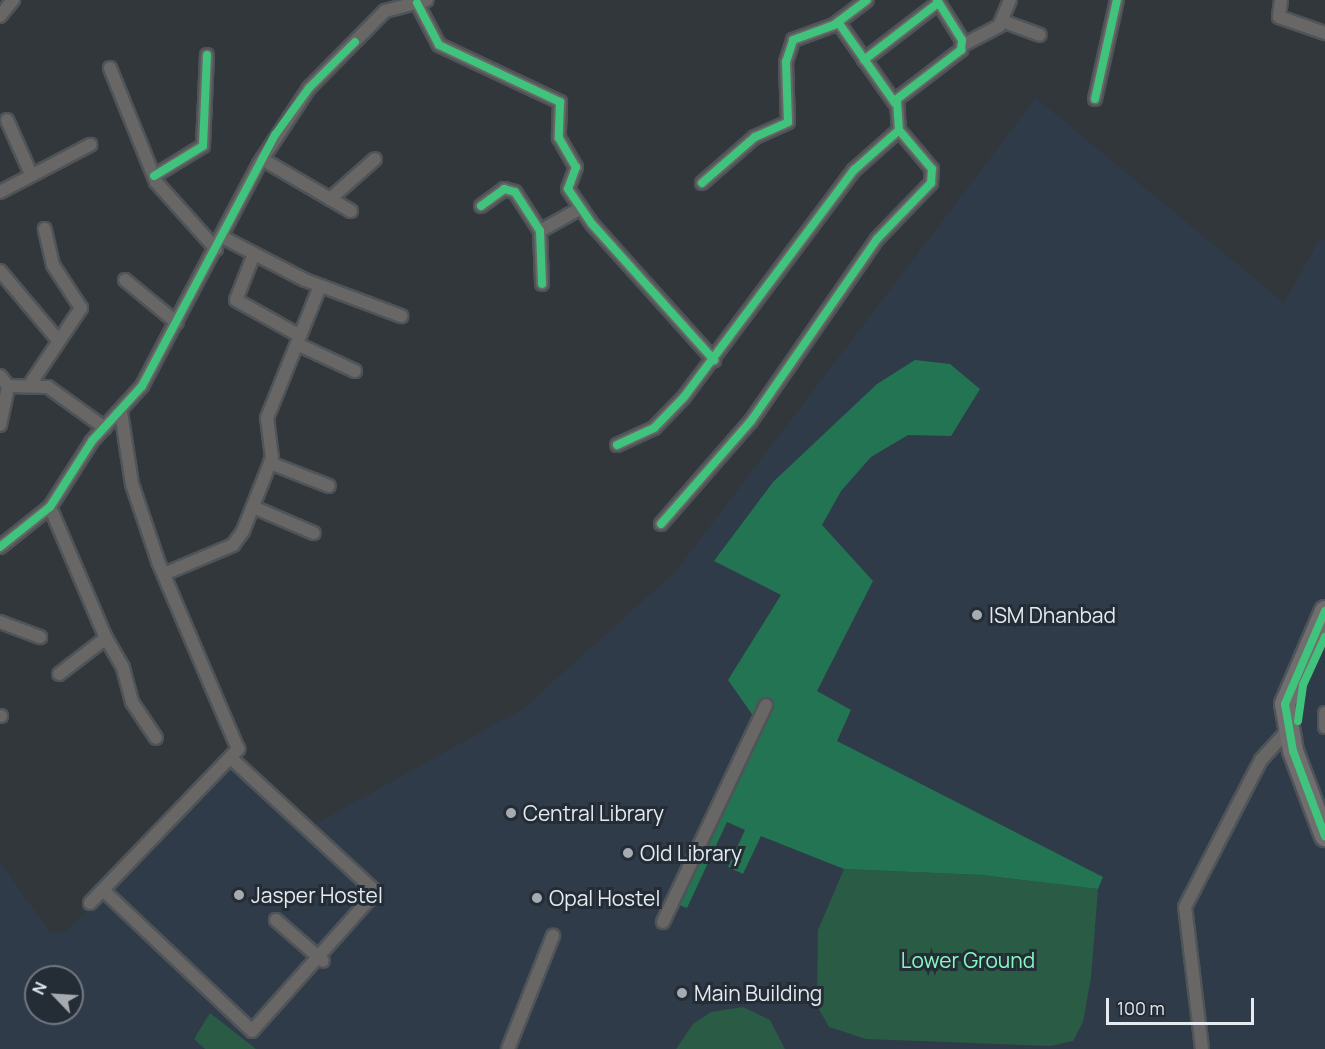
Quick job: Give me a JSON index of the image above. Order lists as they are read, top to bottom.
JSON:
{
  "parks": ["Lower Ground"],
  "places": [
    "ISM Dhanbad",
    "Central Library",
    "Old Library",
    "Jasper Hostel",
    "Opal Hostel",
    "Main Building"
  ],
  "scale_bar": "100 m",
  "north": "top left"
}
